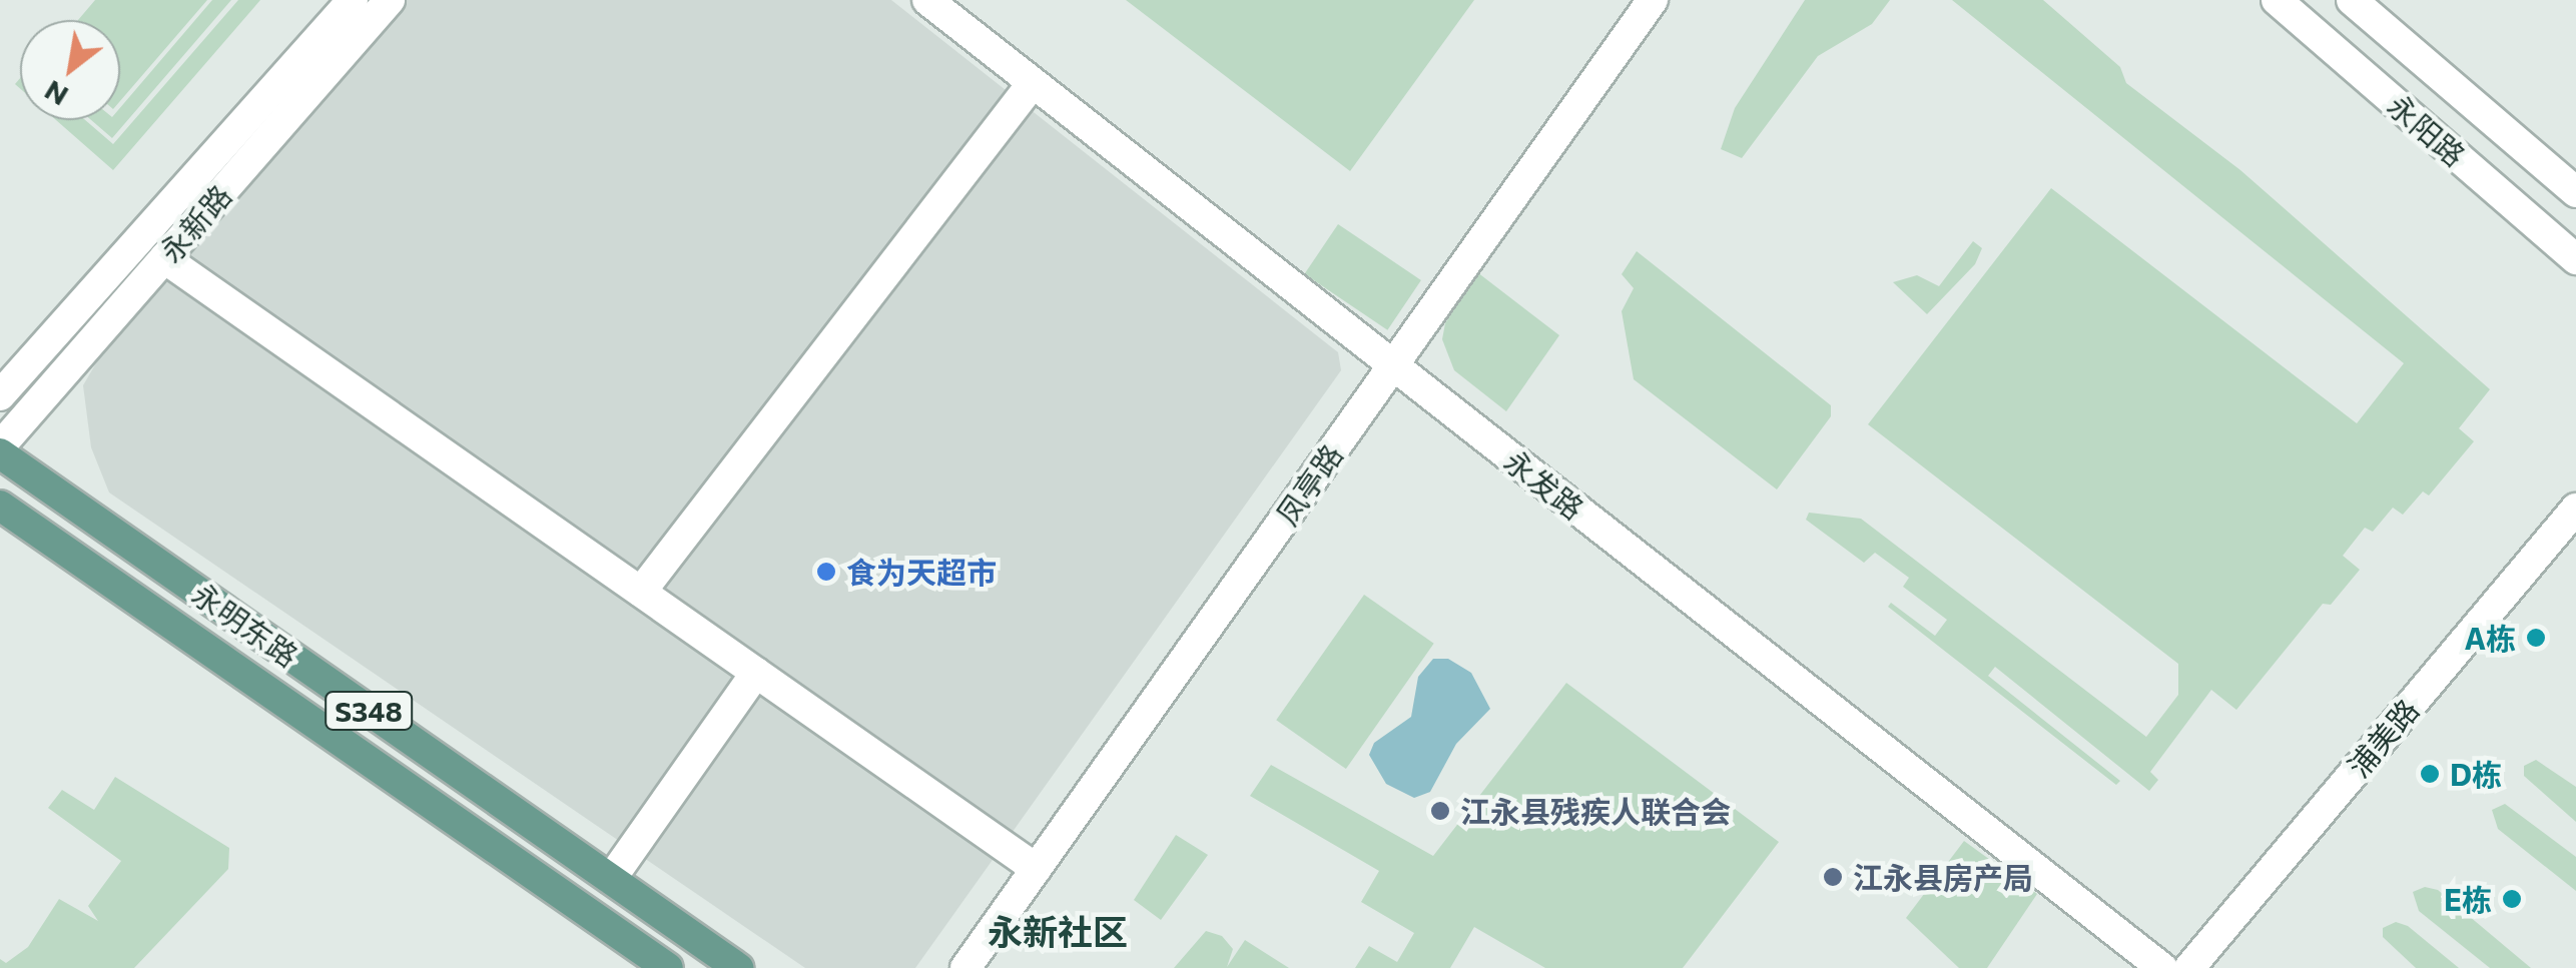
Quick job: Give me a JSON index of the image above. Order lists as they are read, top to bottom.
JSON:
{
  "streets": {
    "main road": ["永明东路", "S348"],
    "street": [
      "永阳路",
      "永新路",
      "凤亭路",
      "永发路",
      "浦美路"
    ]
  },
  "crossings": [
    ["永新路", "永明东路"],
    ["凤亭路", "永发路"]
  ],
  "districts": ["永新社区"],
  "places": [
    "食为天超市",
    "A栋",
    "D栋",
    "江永县残疾人联合会",
    "江永县房产局",
    "E栋"
  ],
  "north": "bottom left"
}
